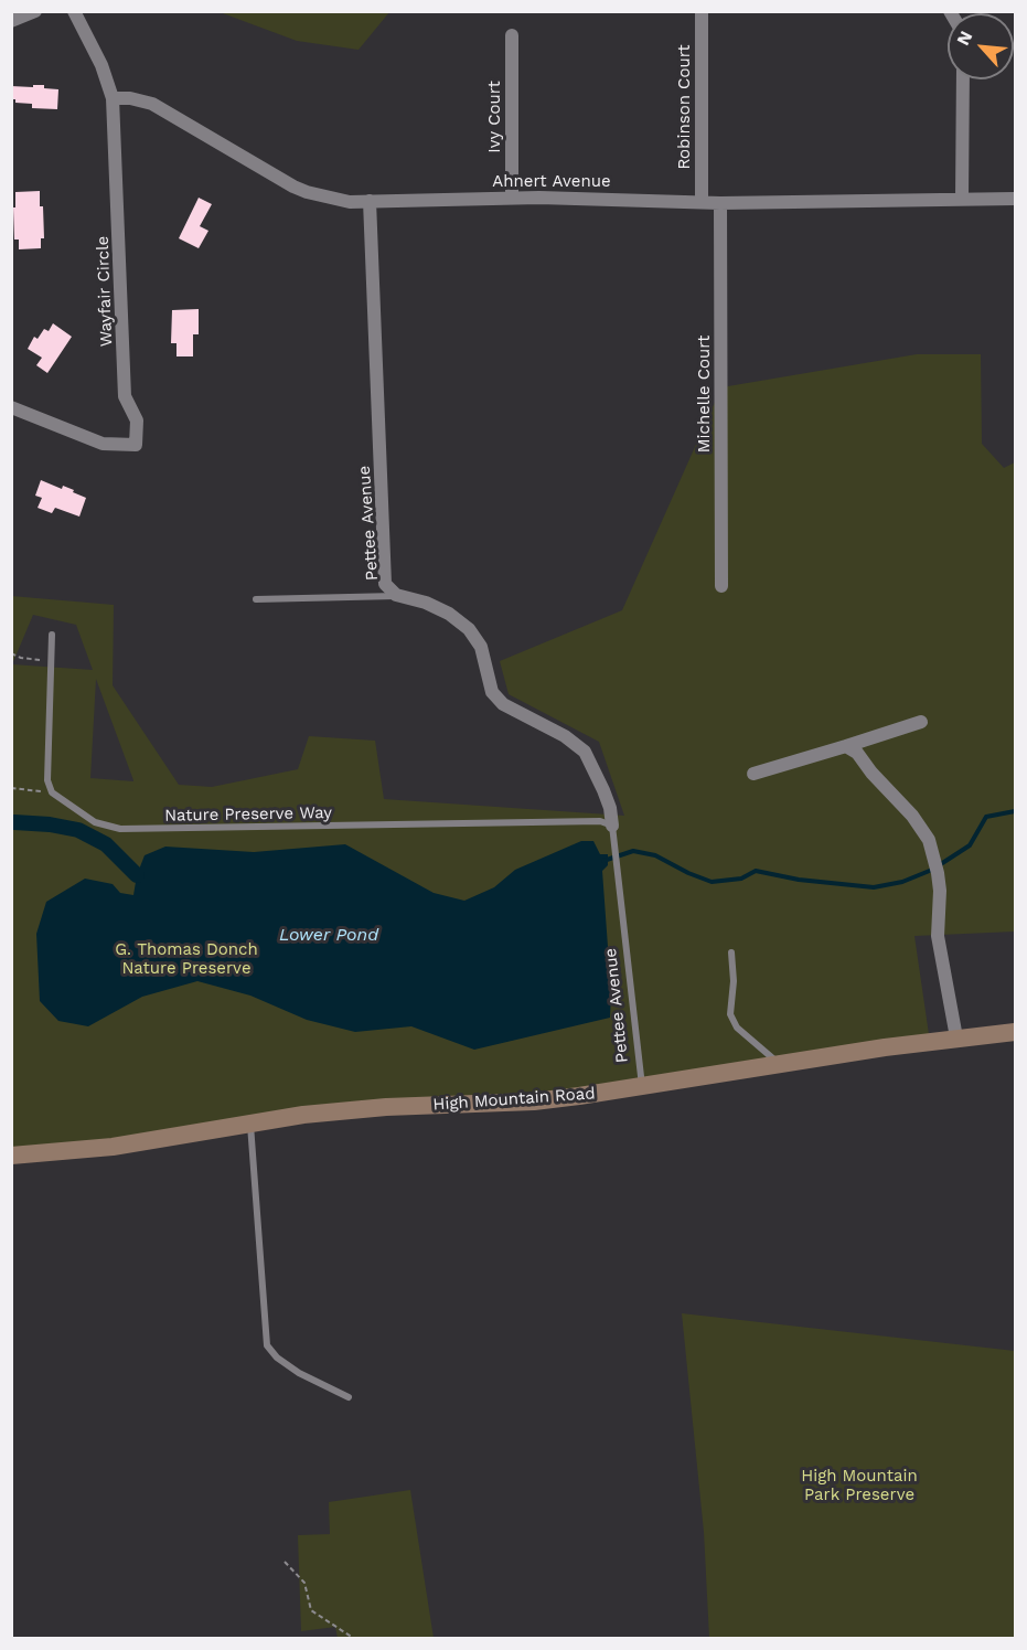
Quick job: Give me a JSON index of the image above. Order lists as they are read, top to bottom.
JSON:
{
  "streets": {
    "main road": ["High Mountain Road"],
    "street": [
      "Robinson Court",
      "Ivy Court",
      "Ahnert Avenue",
      "Wayfair Circle",
      "Michelle Court",
      "Pettee Avenue"
    ],
    "lane": ["Nature Preserve Way"]
  },
  "crossings": [
    ["Robinson Court", "Ahnert Avenue"],
    ["Ivy Court", "Ahnert Avenue"],
    ["Ahnert Avenue", "Wayfair Circle"],
    ["Ahnert Avenue", "Michelle Court"],
    ["Ahnert Avenue", "Pettee Avenue"],
    ["Pettee Avenue", "Nature Preserve Way"],
    ["Pettee Avenue", "High Mountain Road"]
  ],
  "water": ["Lower Pond"],
  "parks": ["G. Thomas Donch Nature Preserve", "High Mountain Park Preserve"],
  "north": "top left"
}
